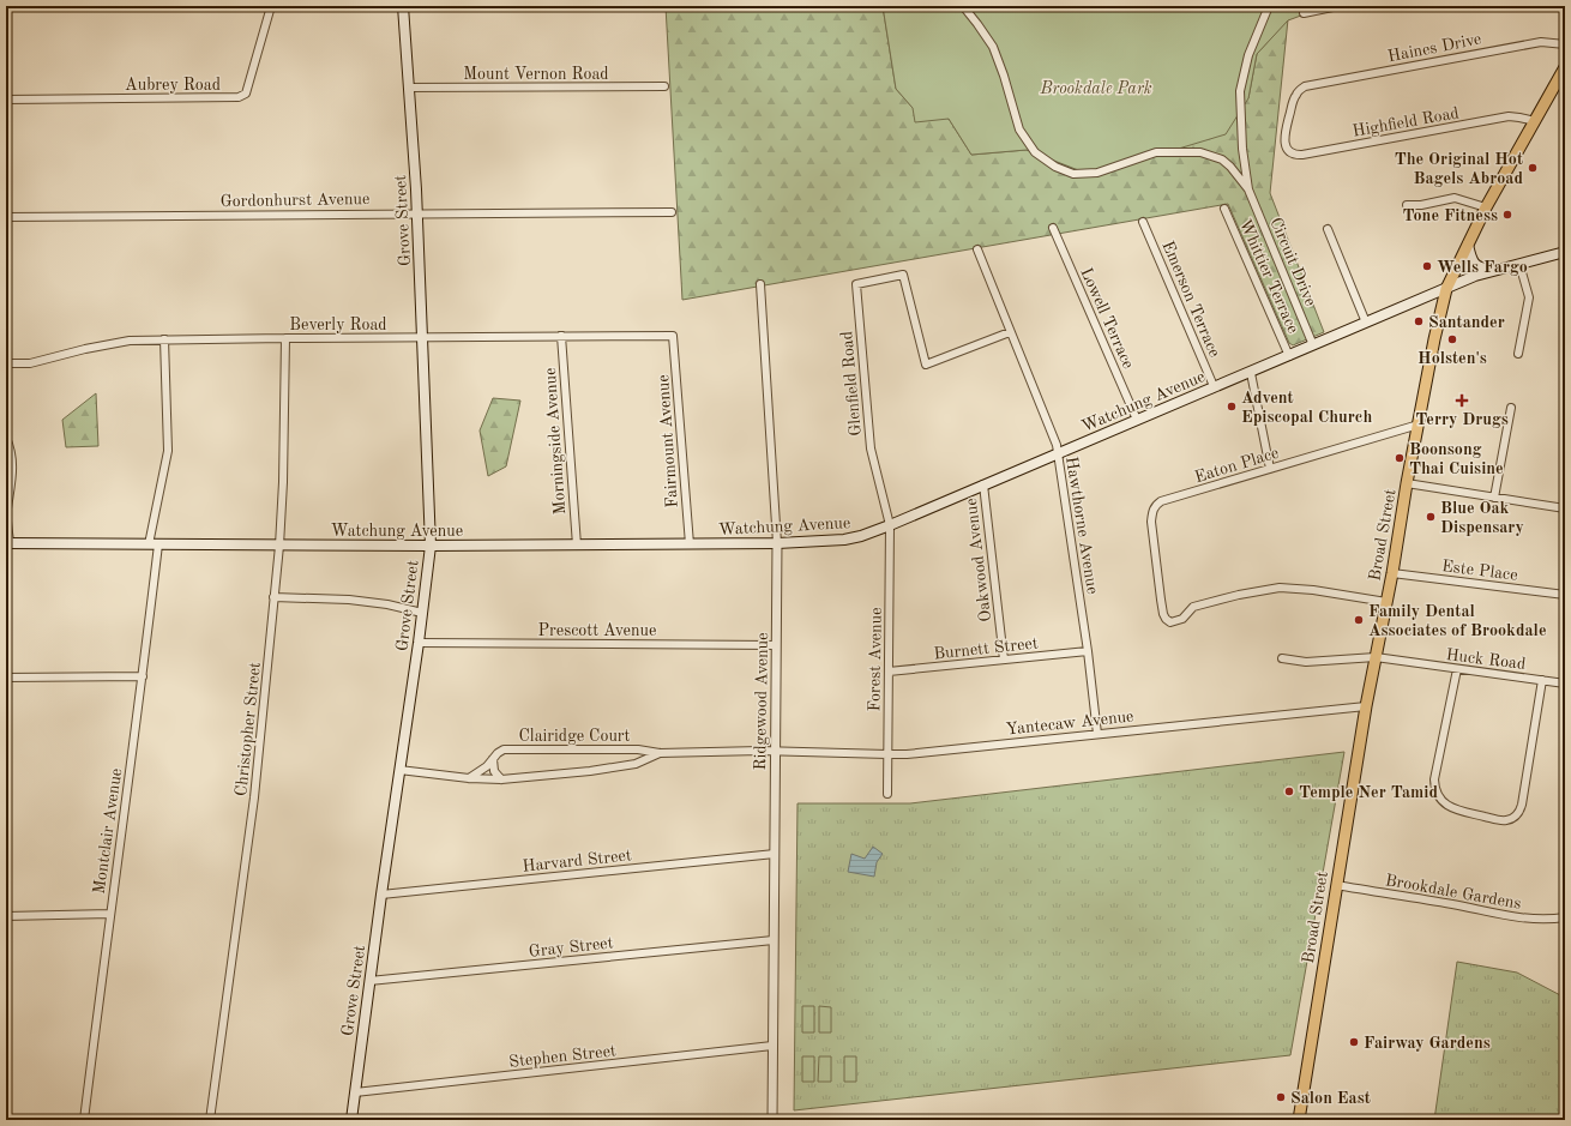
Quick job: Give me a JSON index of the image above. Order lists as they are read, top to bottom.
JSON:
{
  "streets": {
    "main road": ["Grove Street", "Watchung Avenue", "Broad Street"],
    "street": [
      "Haines Drive",
      "Mount Vernon Road",
      "Aubrey Road",
      "Highfield Road",
      "Gordonhurst Avenue",
      "Circuit Drive",
      "Whittier Terrace",
      "Emerson Terrace",
      "Lowell Terrace",
      "Beverly Road",
      "Glenfield Road",
      "Morningside Avenue",
      "Fairmount Avenue",
      "Eaton Place",
      "Hawthorne Avenue",
      "Oakwood Avenue",
      "Este Place",
      "Prescott Avenue",
      "Burnett Street",
      "Huck Road",
      "Forest Avenue",
      "Ridgewood Avenue",
      "Yantecaw Avenue",
      "Christopher Street",
      "Clairidge Court",
      "Montclair Avenue",
      "Harvard Street",
      "Brookdale Gardens",
      "Gray Street",
      "Stephen Street"
    ]
  },
  "crossings": [
    ["Haines Drive", "Highfield Road"],
    ["Mount Vernon Road", "Grove Street"],
    ["Highfield Road", "Broad Street"],
    ["Gordonhurst Avenue", "Grove Street"],
    ["Grove Street", "Beverly Road"],
    ["Grove Street", "Watchung Avenue"],
    ["Grove Street", "Prescott Avenue"],
    ["Grove Street", "Clairidge Court"],
    ["Grove Street", "Harvard Street"],
    ["Grove Street", "Gray Street"],
    ["Grove Street", "Stephen Street"],
    ["Circuit Drive", "Watchung Avenue"],
    ["Whittier Terrace", "Watchung Avenue"],
    ["Emerson Terrace", "Watchung Avenue"],
    ["Lowell Terrace", "Watchung Avenue"],
    ["Beverly Road", "Morningside Avenue"],
    ["Beverly Road", "Fairmount Avenue"],
    ["Beverly Road", "Christopher Street"],
    ["Beverly Road", "Montclair Avenue"],
    ["Glenfield Road", "Watchung Avenue"],
    ["Glenfield Road", "Hawthorne Avenue"],
    ["Glenfield Road", "Forest Avenue"],
    ["Watchung Avenue", "Morningside Avenue"],
    ["Watchung Avenue", "Fairmount Avenue"],
    ["Watchung Avenue", "Hawthorne Avenue"],
    ["Watchung Avenue", "Broad Street"],
    ["Watchung Avenue", "Oakwood Avenue"],
    ["Watchung Avenue", "Forest Avenue"],
    ["Watchung Avenue", "Ridgewood Avenue"],
    ["Watchung Avenue", "Christopher Street"],
    ["Watchung Avenue", "Montclair Avenue"],
    ["Eaton Place", "Broad Street"],
    ["Hawthorne Avenue", "Burnett Street"],
    ["Hawthorne Avenue", "Yantecaw Avenue"],
    ["Broad Street", "Este Place"],
    ["Broad Street", "Huck Road"],
    ["Broad Street", "Yantecaw Avenue"],
    ["Broad Street", "Brookdale Gardens"],
    ["Oakwood Avenue", "Burnett Street"],
    ["Prescott Avenue", "Ridgewood Avenue"],
    ["Burnett Street", "Forest Avenue"],
    ["Forest Avenue", "Yantecaw Avenue"],
    ["Ridgewood Avenue", "Yantecaw Avenue"],
    ["Ridgewood Avenue", "Clairidge Court"],
    ["Ridgewood Avenue", "Harvard Street"],
    ["Ridgewood Avenue", "Gray Street"],
    ["Ridgewood Avenue", "Stephen Street"],
    ["Yantecaw Avenue", "Clairidge Court"]
  ],
  "parks": ["Brookdale Park"],
  "places": {
    "other": [
      "The Original Hot Bagels Abroad",
      "Tone Fitness",
      "Wells Fargo",
      "Santander",
      "Holsten's",
      "Advent Episcopal Church",
      "Boonsong Thai Cuisine",
      "Blue Oak Dispensary",
      "Family Dental Associates of Brookdale",
      "Temple Ner Tamid",
      "Fairway Gardens",
      "Salon East"
    ],
    "health": ["Terry Drugs"]
  }
}
